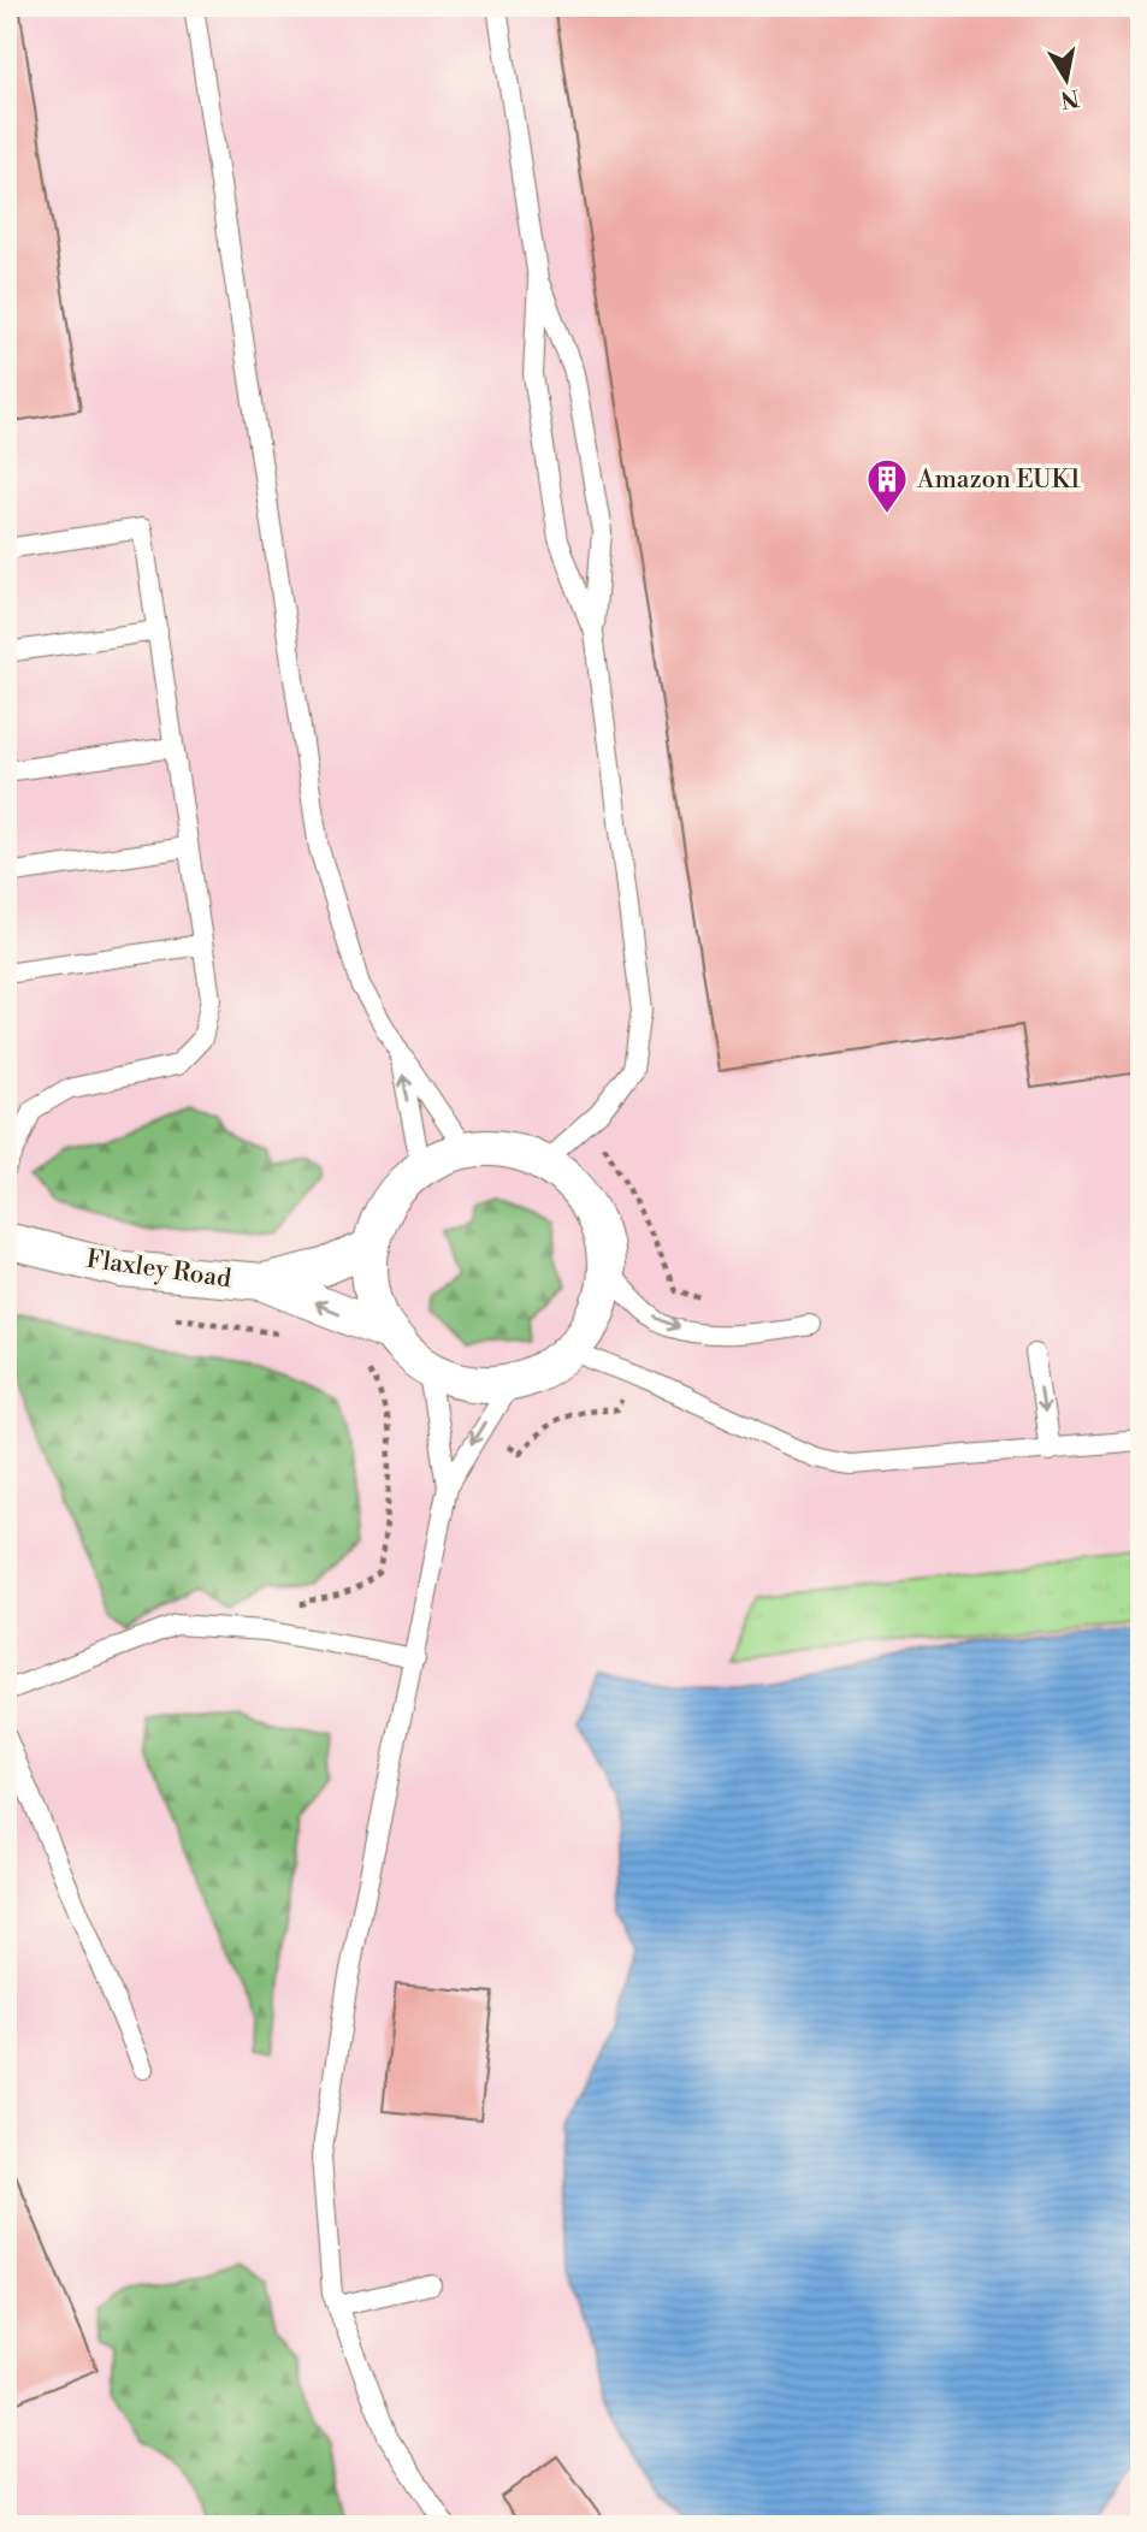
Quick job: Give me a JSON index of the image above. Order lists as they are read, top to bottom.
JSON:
{
  "streets": {
    "street": ["Flaxley Road"]
  },
  "places": {
    "building": ["Amazon EUK1"]
  },
  "north": "bottom"
}
